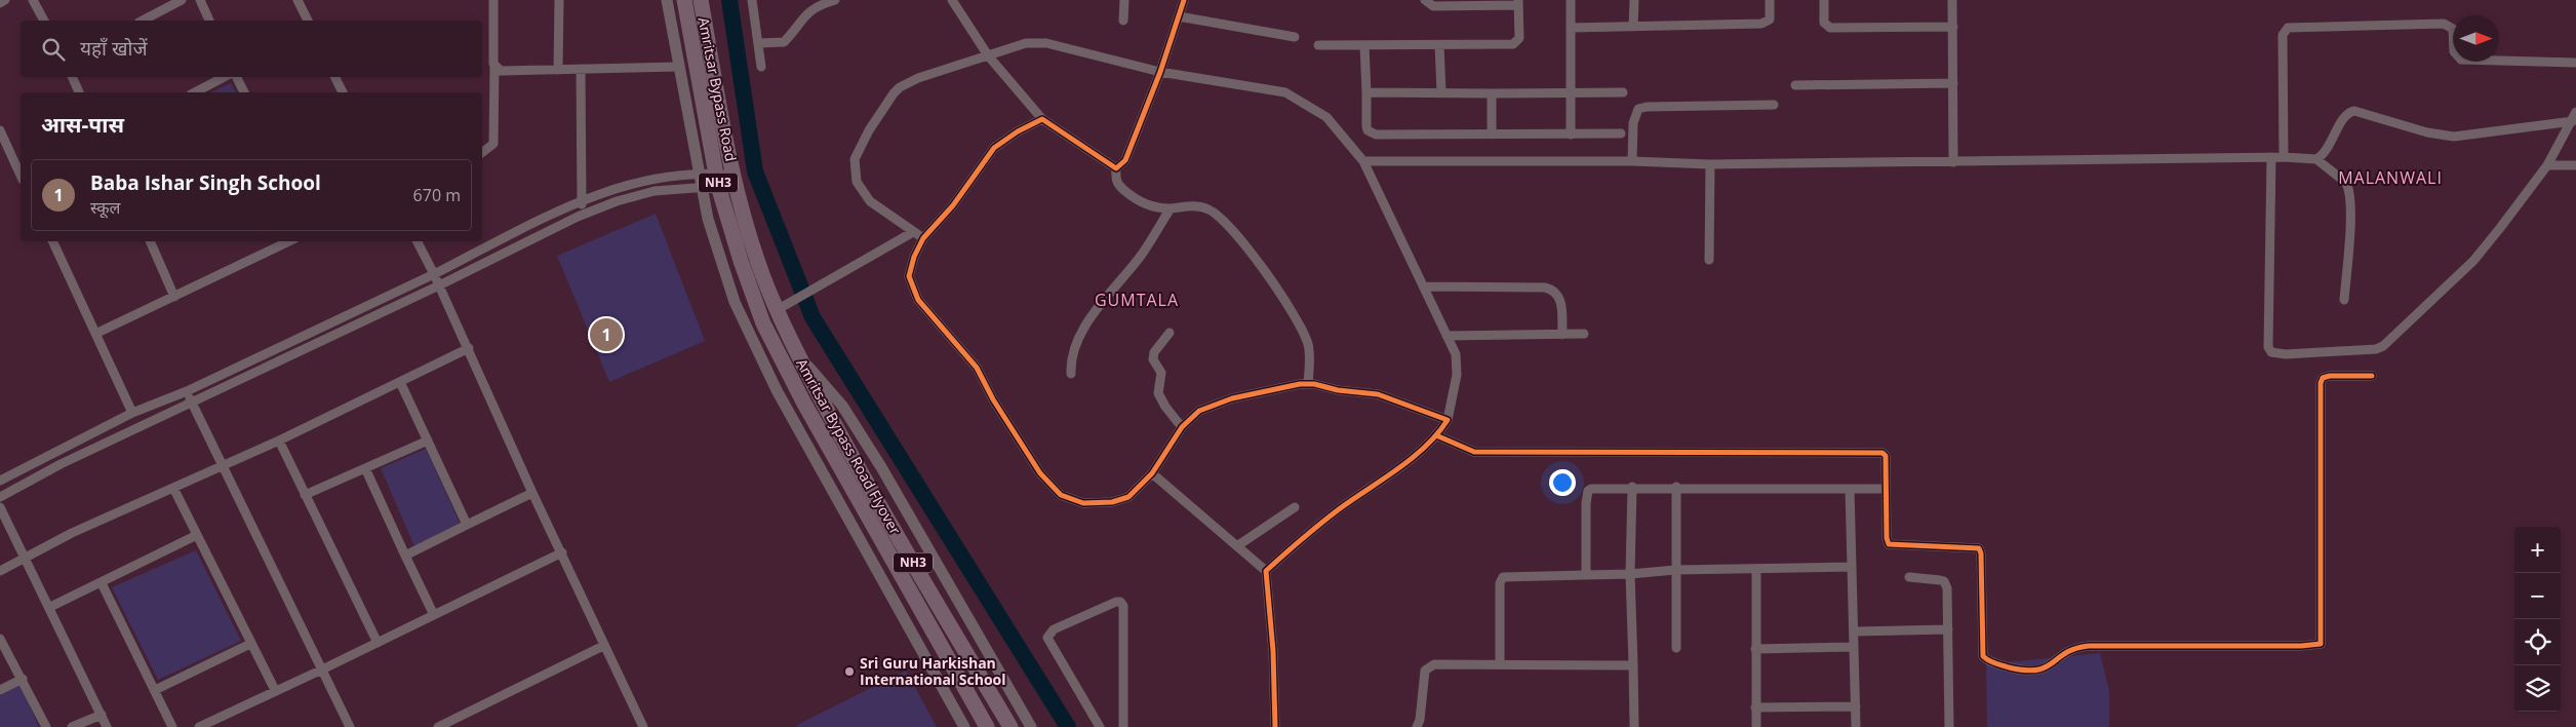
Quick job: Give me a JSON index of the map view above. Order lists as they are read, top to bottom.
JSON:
{
  "streets": {
    "highway": ["Amritsar Bypass Road", "NH3", "Amritsar Bypass Road Flyover"]
  },
  "crossings": [
    ["Amritsar Bypass Road", "Amritsar Bypass Road Flyover"]
  ],
  "districts": ["MALANWALI", "GUMTALA"],
  "places": ["Sri Guru Harkishan International School"],
  "north": "right",
  "page": {
    "search": "यहाँ खोजें",
    "heading": "आस-पास",
    "list": [
      {
        "mark": "1",
        "name": "Baba Ishar Singh School",
        "note": "स्कूल",
        "value": "670 m"
      }
    ],
    "pins": "1",
    "map_buttons": ["+", "−"]
  }
}
